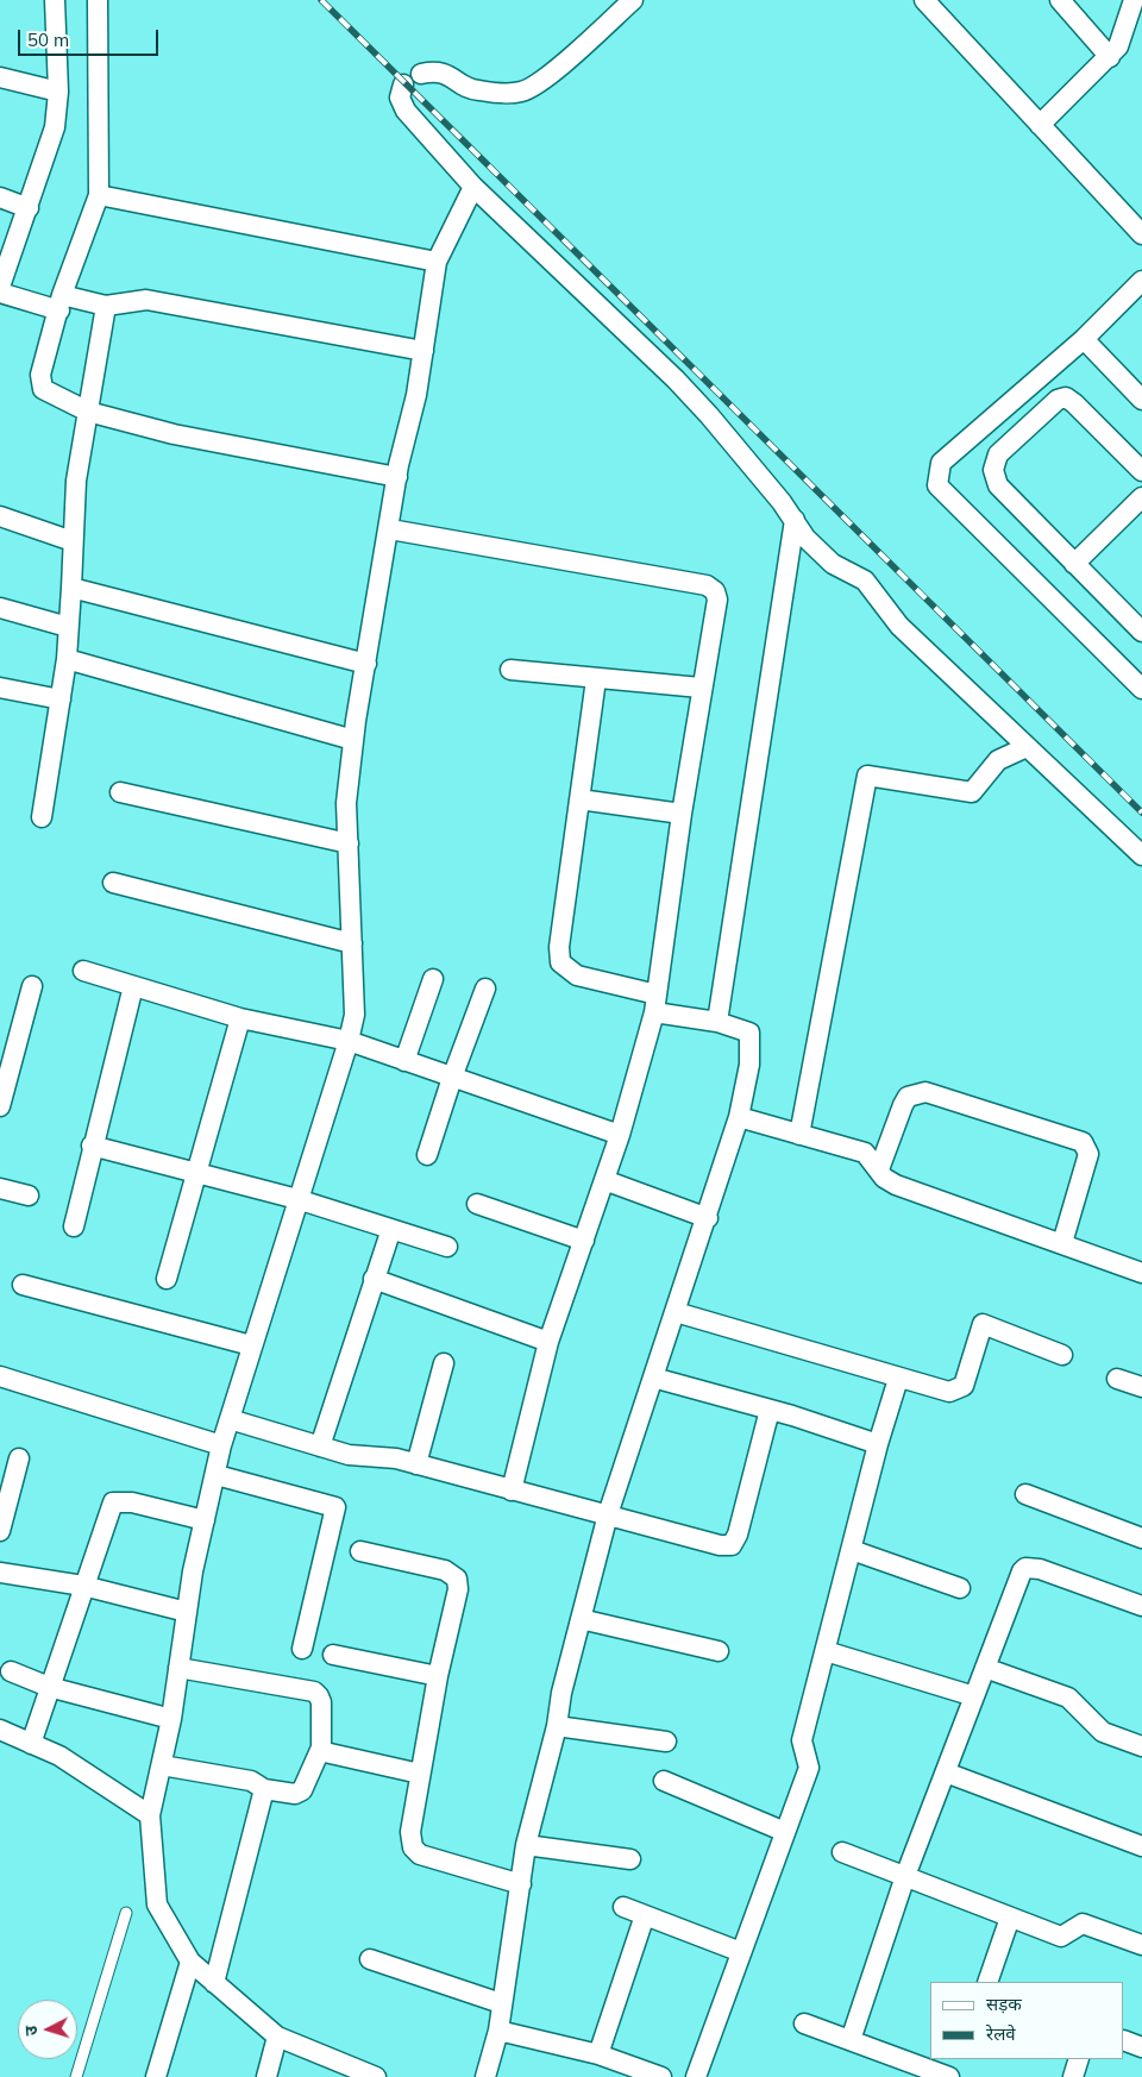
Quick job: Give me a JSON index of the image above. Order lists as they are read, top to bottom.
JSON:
{
  "legend": ["सड़क", "रेलवे"],
  "scale_bar": "50 m",
  "north": "left"
}
